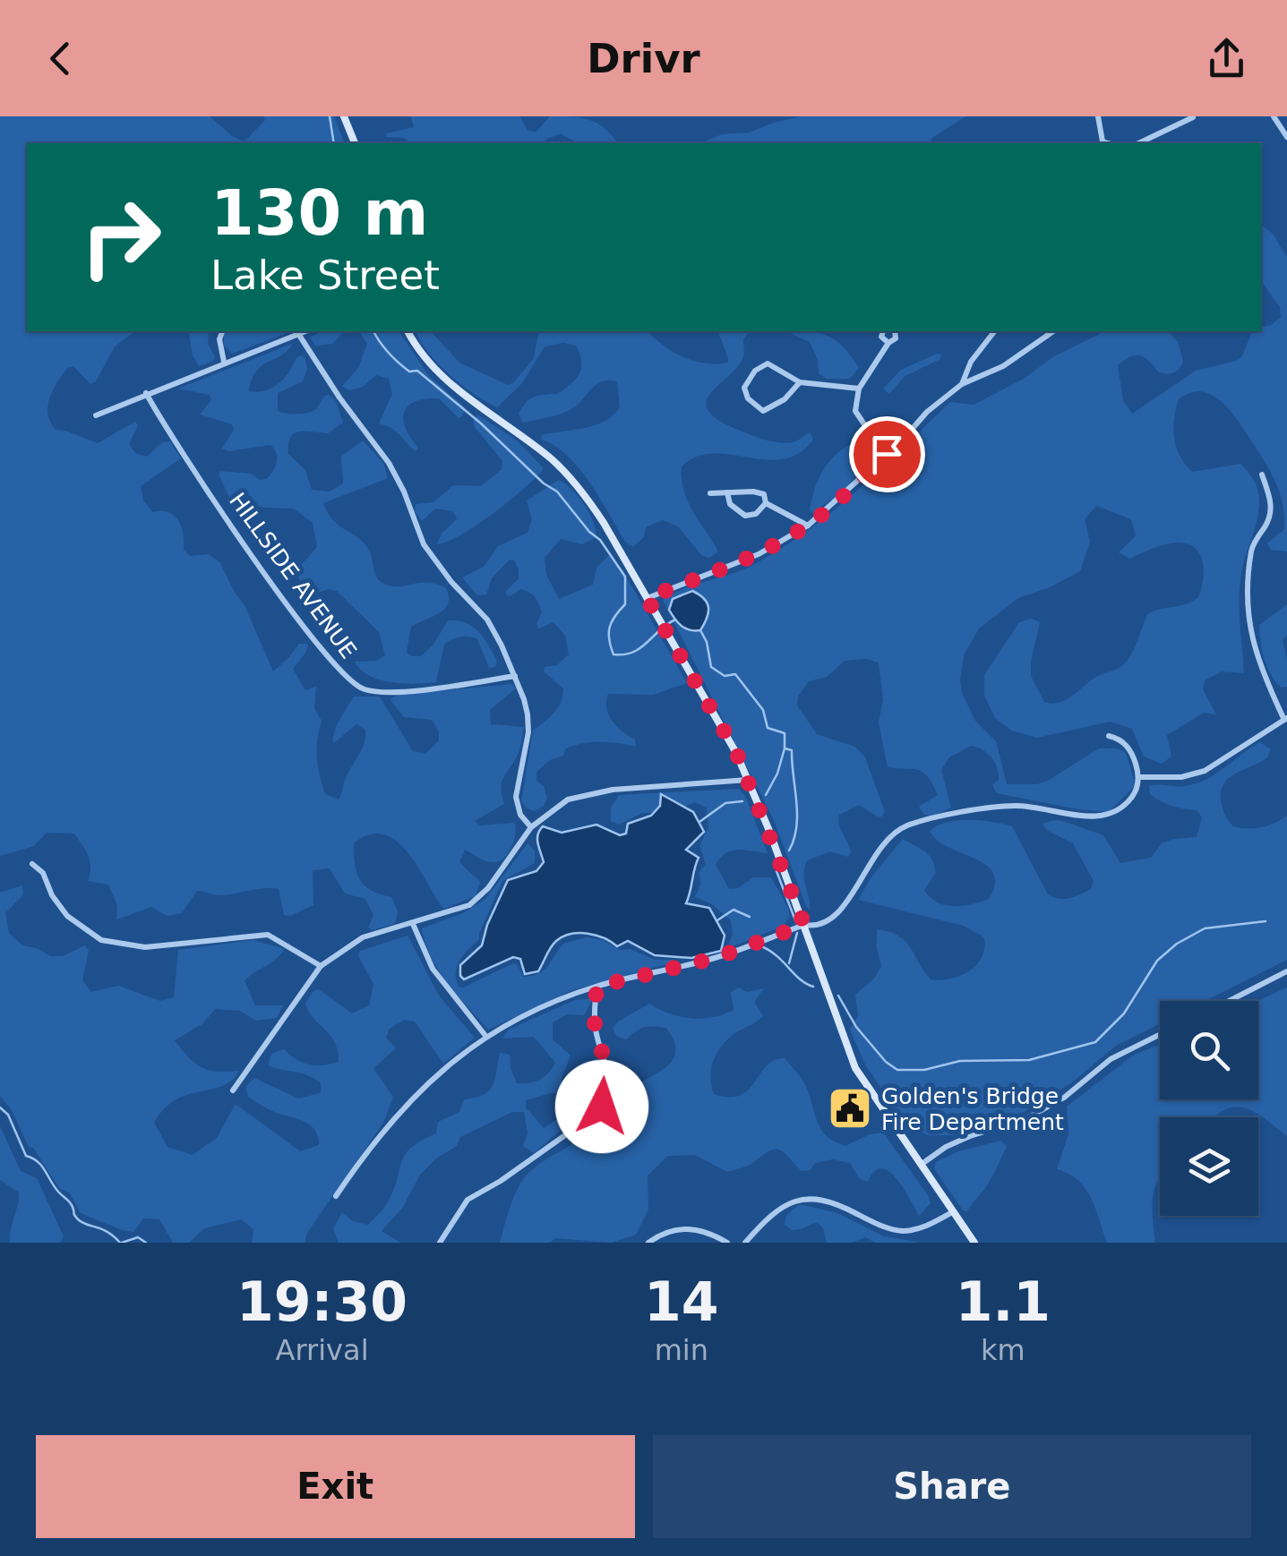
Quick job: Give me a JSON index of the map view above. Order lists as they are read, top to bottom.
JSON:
{
  "streets": {
    "street": ["HILLSIDE AVENUE"]
  },
  "places": {
    "public building": ["Golden's Bridge Fire Department"]
  },
  "page": {
    "header": "Drivr",
    "turn": ["130 m", "Lake Street"],
    "eta": [
      "19:30",
      "Arrival",
      "14",
      "min",
      "1.1",
      "km"
    ],
    "buttons": ["Exit", "Share"]
  }
}
